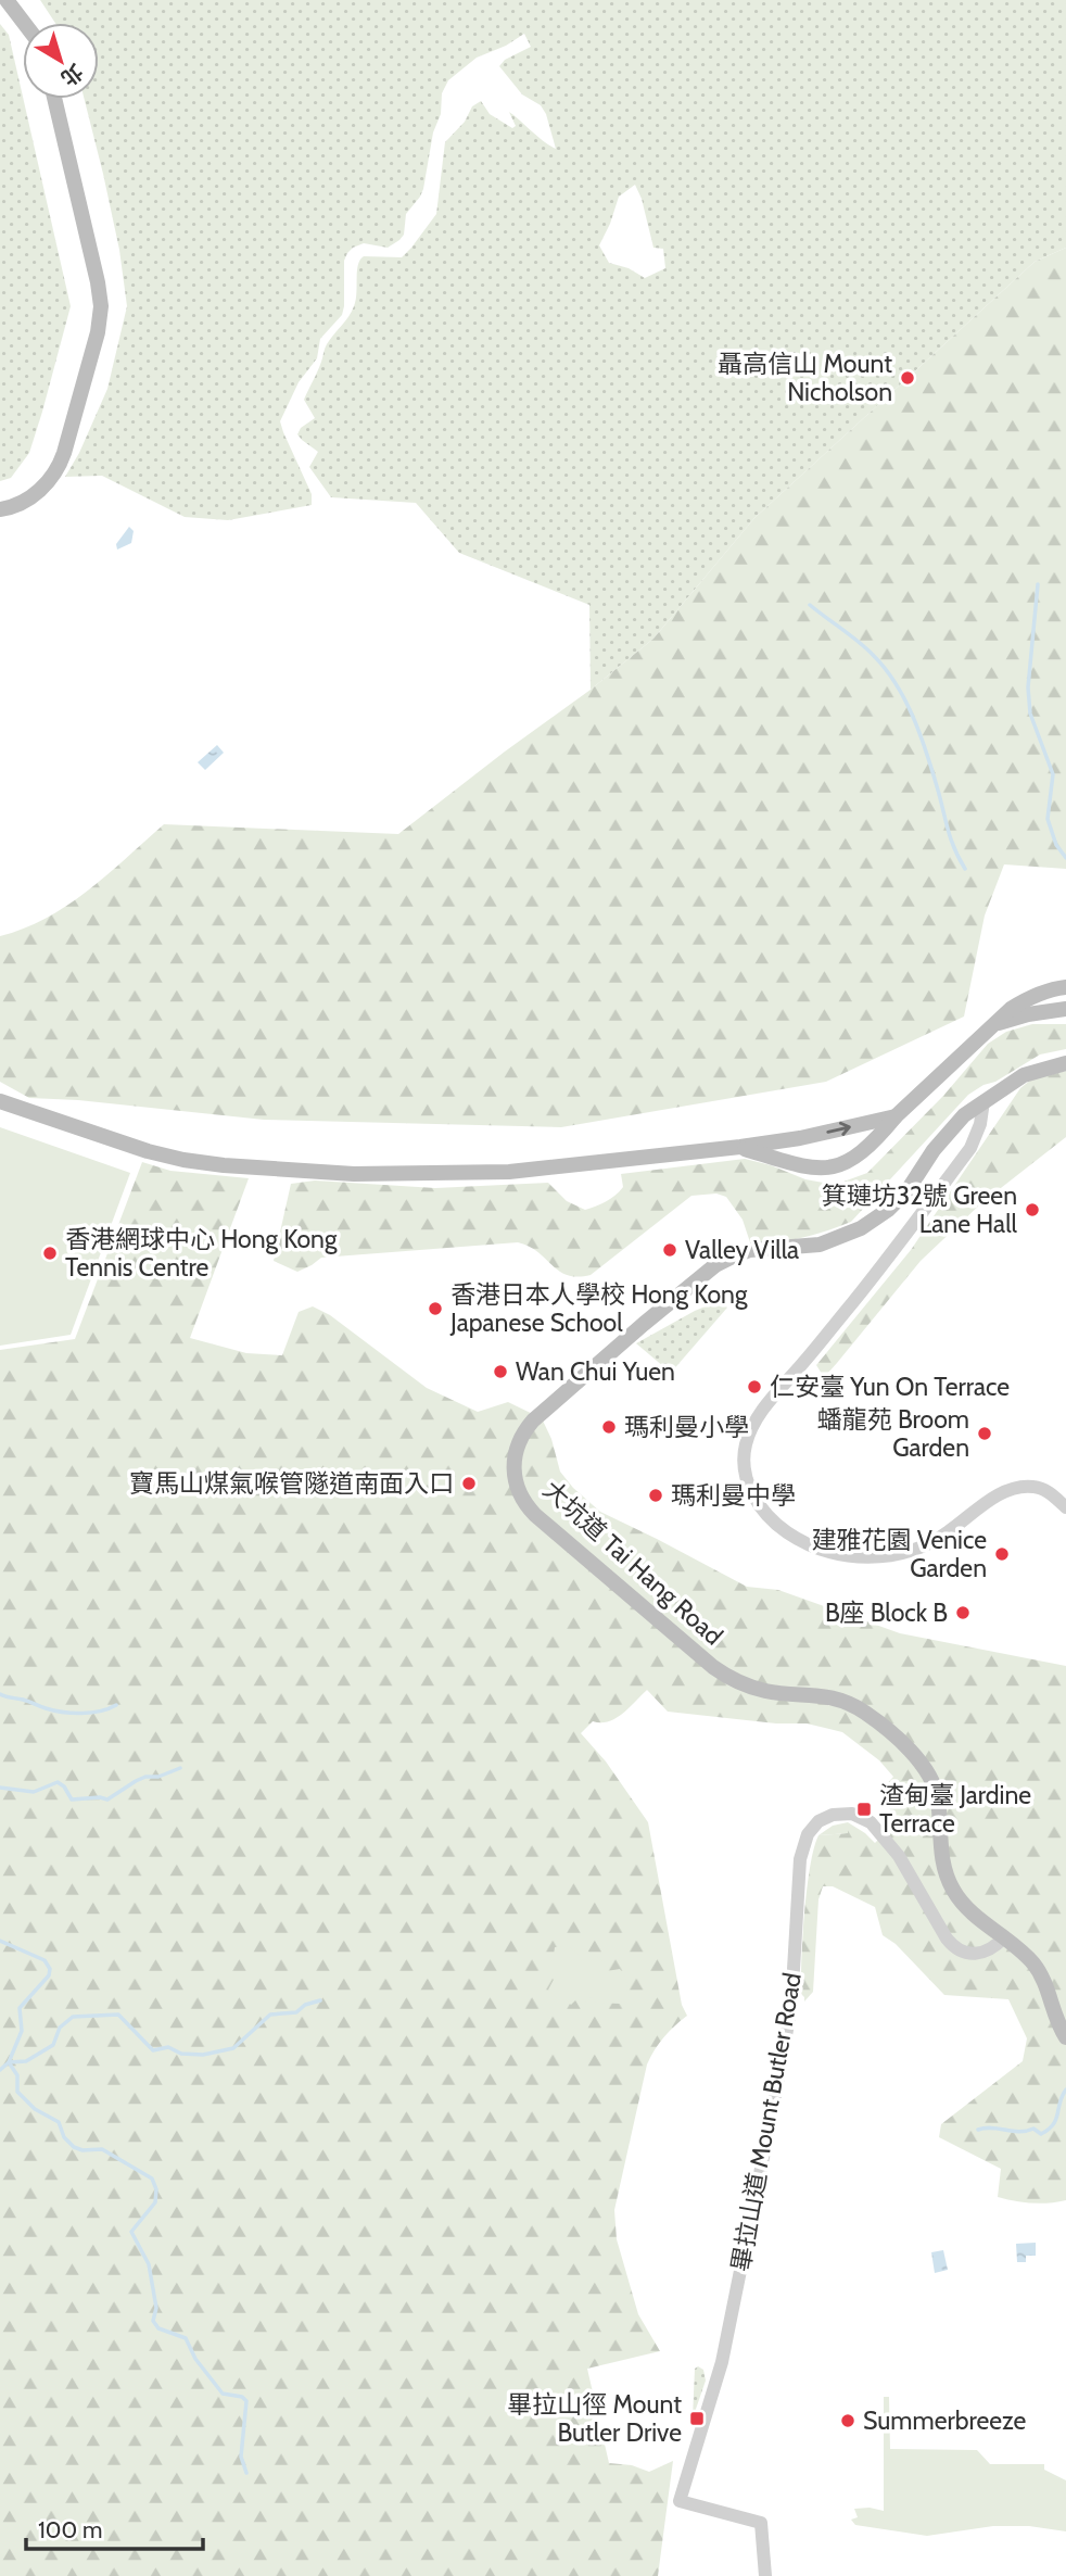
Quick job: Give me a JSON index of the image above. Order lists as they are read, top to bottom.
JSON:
{
  "streets": {
    "main road": ["大坑道 Tai Hang Road"],
    "street": ["畢拉山道 Mount Butler Road"]
  },
  "crossings": [
    ["大坑道 Tai Hang Road", "畢拉山道 Mount Butler Road"]
  ],
  "places": {
    "other": [
      "聶高信山 Mount Nicholson",
      "箕璉坊32號 Green Lane Hall",
      "Valley Villa",
      "香港網球中心 Hong Kong Tennis Centre",
      "香港日本人學校 Hong Kong Japanese School",
      "Wan Chui Yuen",
      "仁安臺 Yun On Terrace",
      "瑪利曼小學",
      "蟠龍苑 Broom Garden",
      "寶馬山煤氣喉管隧道南面入口",
      "瑪利曼中學",
      "建雅花園 Venice Garden",
      "B座 Block B",
      "Summerbreeze"
    ],
    "transit": ["渣甸臺 Jardine Terrace", "畢拉山徑 Mount Butler Drive"]
  },
  "scale_bar": "100 m",
  "north": "bottom right"
}
